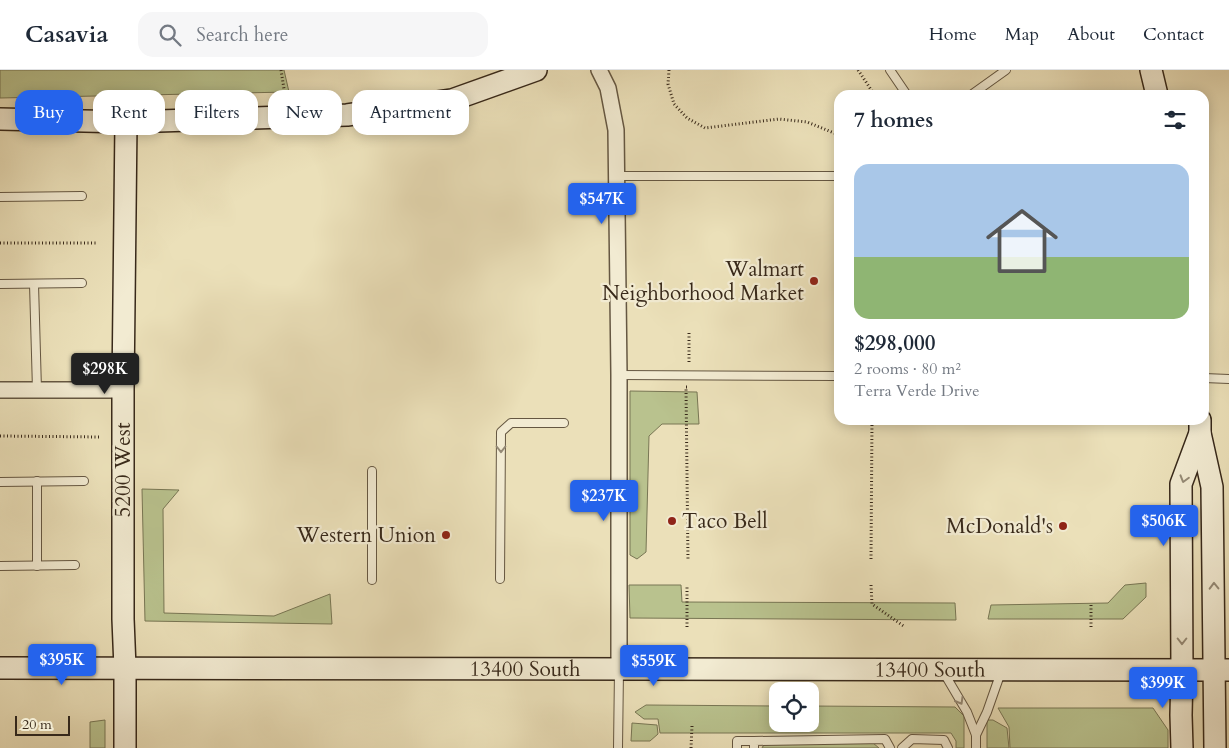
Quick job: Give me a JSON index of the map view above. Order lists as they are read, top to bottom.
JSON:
{
  "streets": {
    "street": ["5200 West", "13400 South"]
  },
  "crossings": [
    ["5200 West", "13400 South"]
  ],
  "places": [
    "Walmart Neighborhood Market",
    "Taco Bell",
    "McDonald's",
    "Western Union"
  ],
  "scale_bar": "20 m",
  "page": {
    "header": "Casavia",
    "search": "Search here",
    "nav": [
      "Home",
      "Map",
      "About",
      "Contact"
    ],
    "chip": [
      "Buy",
      "Rent",
      "Filters",
      "New",
      "Apartment"
    ],
    "heading": "7 homes",
    "list": [
      {
        "name": "$298,000",
        "note": "2 rooms · 80 m² · Terra Verde Drive"
      }
    ],
    "price": [
      "$547K",
      "$298K",
      "$237K",
      "$506K",
      "$395K",
      "$559K",
      "$399K"
    ],
    "scale": "20 m"
  }
}
